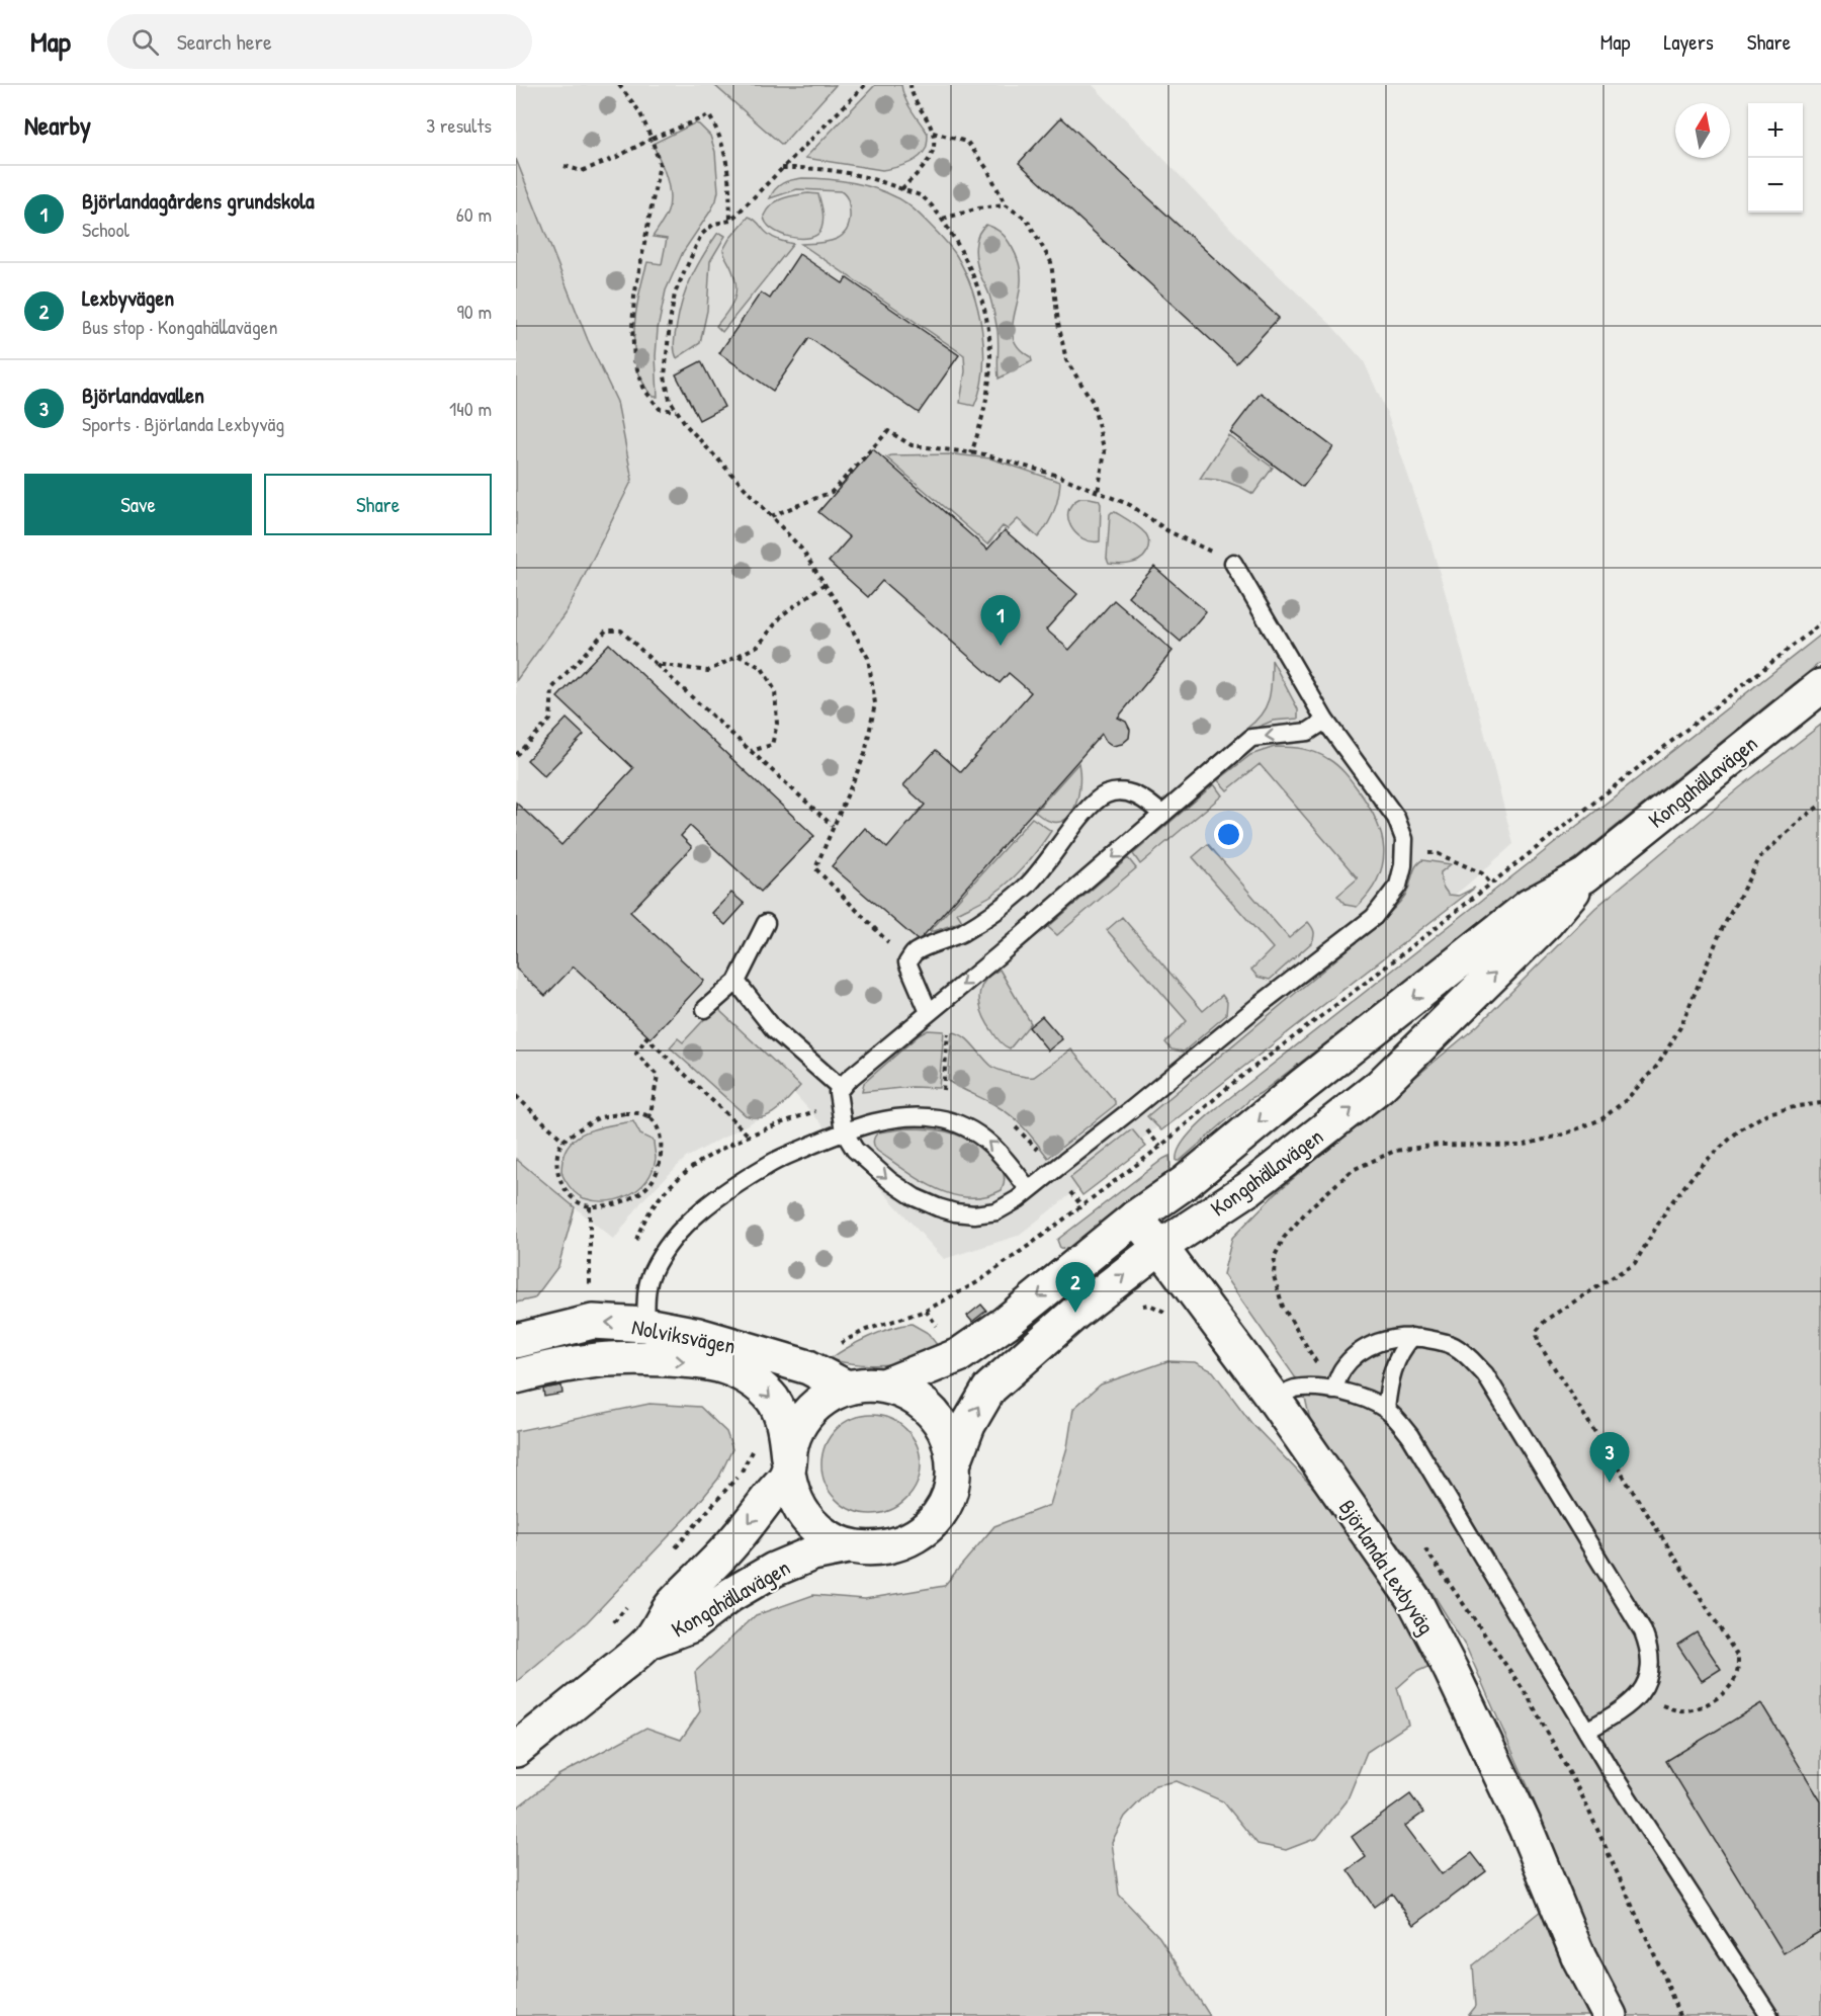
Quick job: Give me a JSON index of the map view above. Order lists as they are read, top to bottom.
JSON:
{
  "streets": {
    "street": ["Kongahällavägen", "Nolviksvägen", "Björlanda Lexbyväg"]
  },
  "crossings": [
    ["Kongahällavägen", "Nolviksvägen"],
    ["Kongahällavägen", "Björlanda Lexbyväg"]
  ],
  "north": "top",
  "page": {
    "header": "Map",
    "search": "Search here",
    "nav": ["Map", "Layers", "Share"],
    "heading": ["Nearby", "3 results"],
    "map_buttons": ["+", "−"],
    "list": [
      {
        "mark": "1",
        "name": "Björlandagårdens grundskola",
        "note": "School",
        "value": "60 m"
      },
      {
        "mark": "2",
        "name": "Lexbyvägen",
        "note": "Bus stop · Kongahällavägen",
        "value": "90 m"
      },
      {
        "mark": "3",
        "name": "Björlandavallen",
        "note": "Sports · Björlanda Lexbyväg",
        "value": "140 m"
      }
    ],
    "buttons": ["Save", "Share"],
    "pins": ["1", "2", "3"]
  }
}
